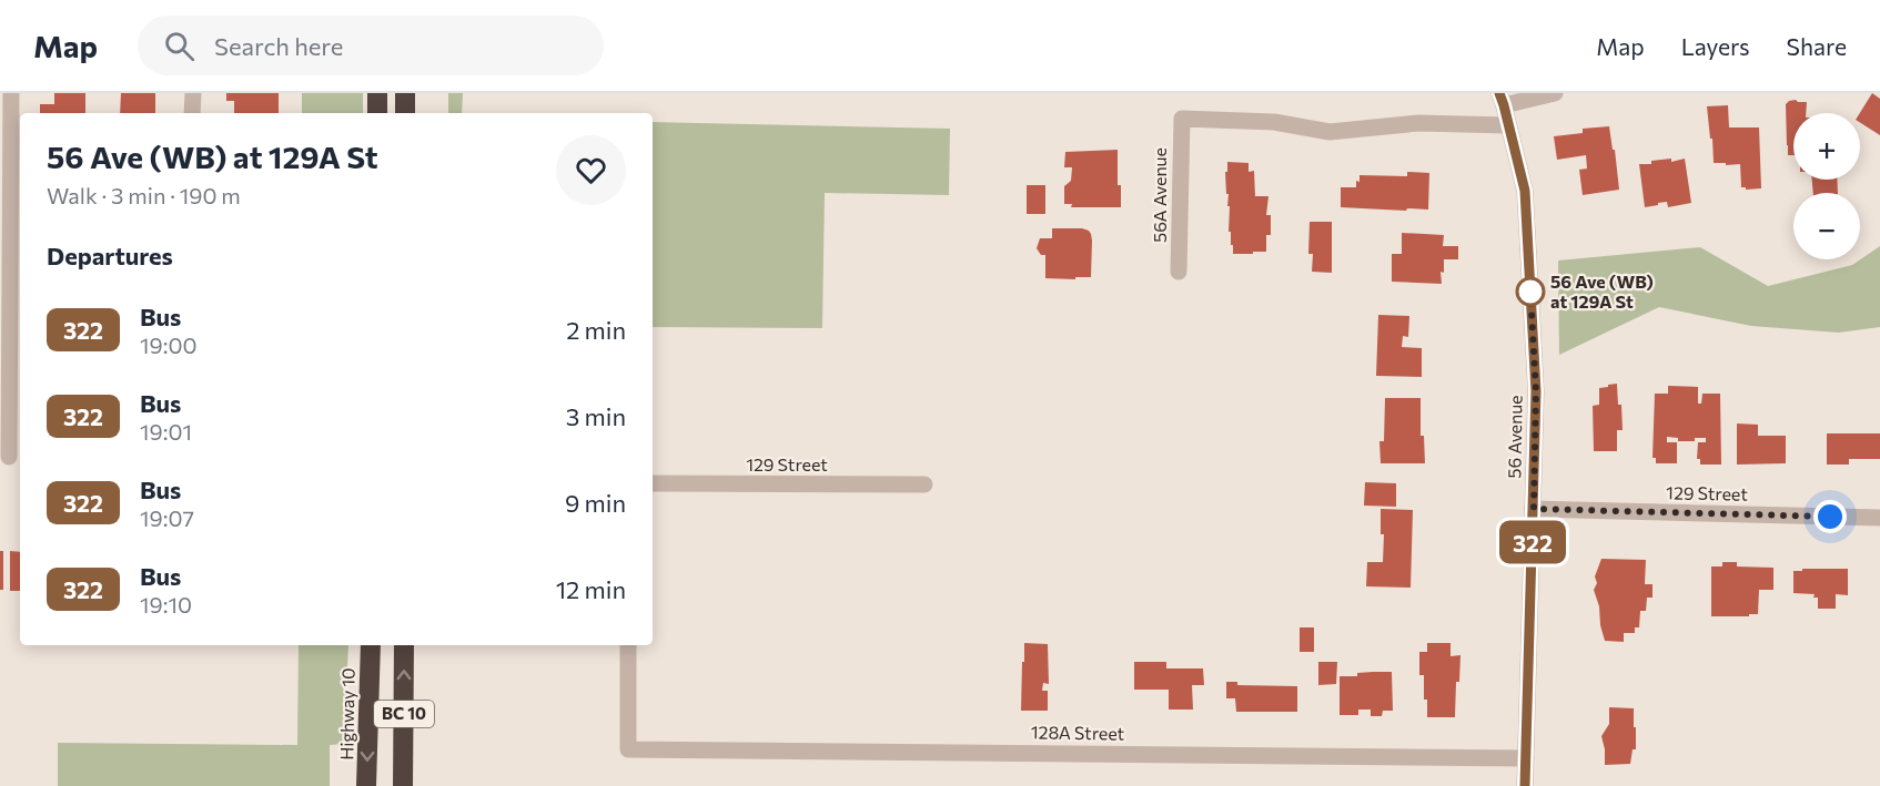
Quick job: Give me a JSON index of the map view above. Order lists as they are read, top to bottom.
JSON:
{
  "streets": {
    "highway": ["Highway 10", "BC 10"],
    "street": [
      "56A Avenue",
      "56 Avenue",
      "129 Street",
      "128A Street"
    ]
  },
  "crossings": [
    ["56A Avenue", "56 Avenue"],
    ["56 Avenue", "129 Street"],
    ["56 Avenue", "128A Street"]
  ],
  "places": ["56 Ave (WB) at 129A St"],
  "lines": ["bus line 322"],
  "page": {
    "header": "Map",
    "search": "Search here",
    "nav": ["Map", "Layers", "Share"],
    "on_map": "322",
    "map_buttons": ["+", "−"],
    "heading": [
      ["56 Ave (WB) at 129A St", "Walk · 3 min · 190 m"],
      "Departures"
    ],
    "list": [
      {
        "mark": "322",
        "name": "Bus",
        "note": "19:00",
        "value": "2 min"
      },
      {
        "mark": "322",
        "name": "Bus",
        "note": "19:01",
        "value": "3 min"
      },
      {
        "mark": "322",
        "name": "Bus",
        "note": "19:07",
        "value": "9 min"
      },
      {
        "mark": "322",
        "name": "Bus",
        "note": "19:10",
        "value": "12 min"
      }
    ]
  }
}
